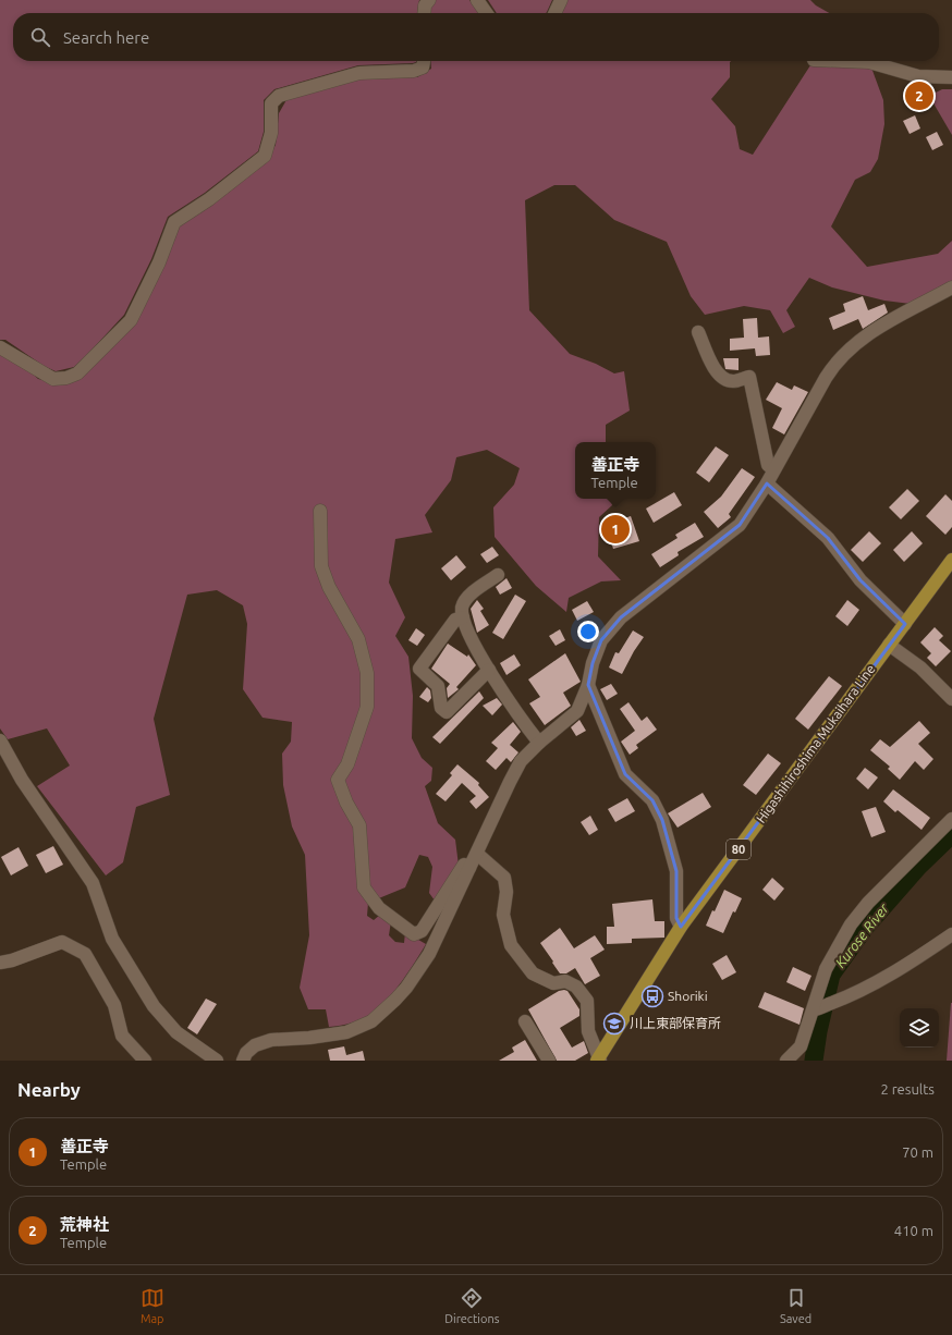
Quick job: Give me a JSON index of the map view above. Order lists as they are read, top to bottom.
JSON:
{
  "streets": {
    "main road": ["Higashihiroshima Mukaihara Line", "80"]
  },
  "water": ["Kurose River"],
  "places": {
    "bus stop": ["Shoriki"],
    "school or university": ["川上東部保育所"]
  },
  "page": {
    "search": "Search here",
    "pins": ["2", "1"],
    "popup": ["善正寺", "Temple"],
    "heading": ["Nearby", "2 results"],
    "list": [
      {
        "mark": "1",
        "name": "善正寺",
        "note": "Temple",
        "value": "70 m"
      },
      {
        "mark": "2",
        "name": "荒神社",
        "note": "Temple",
        "value": "410 m"
      }
    ],
    "nav": ["Map", "Directions", "Saved"]
  }
}
